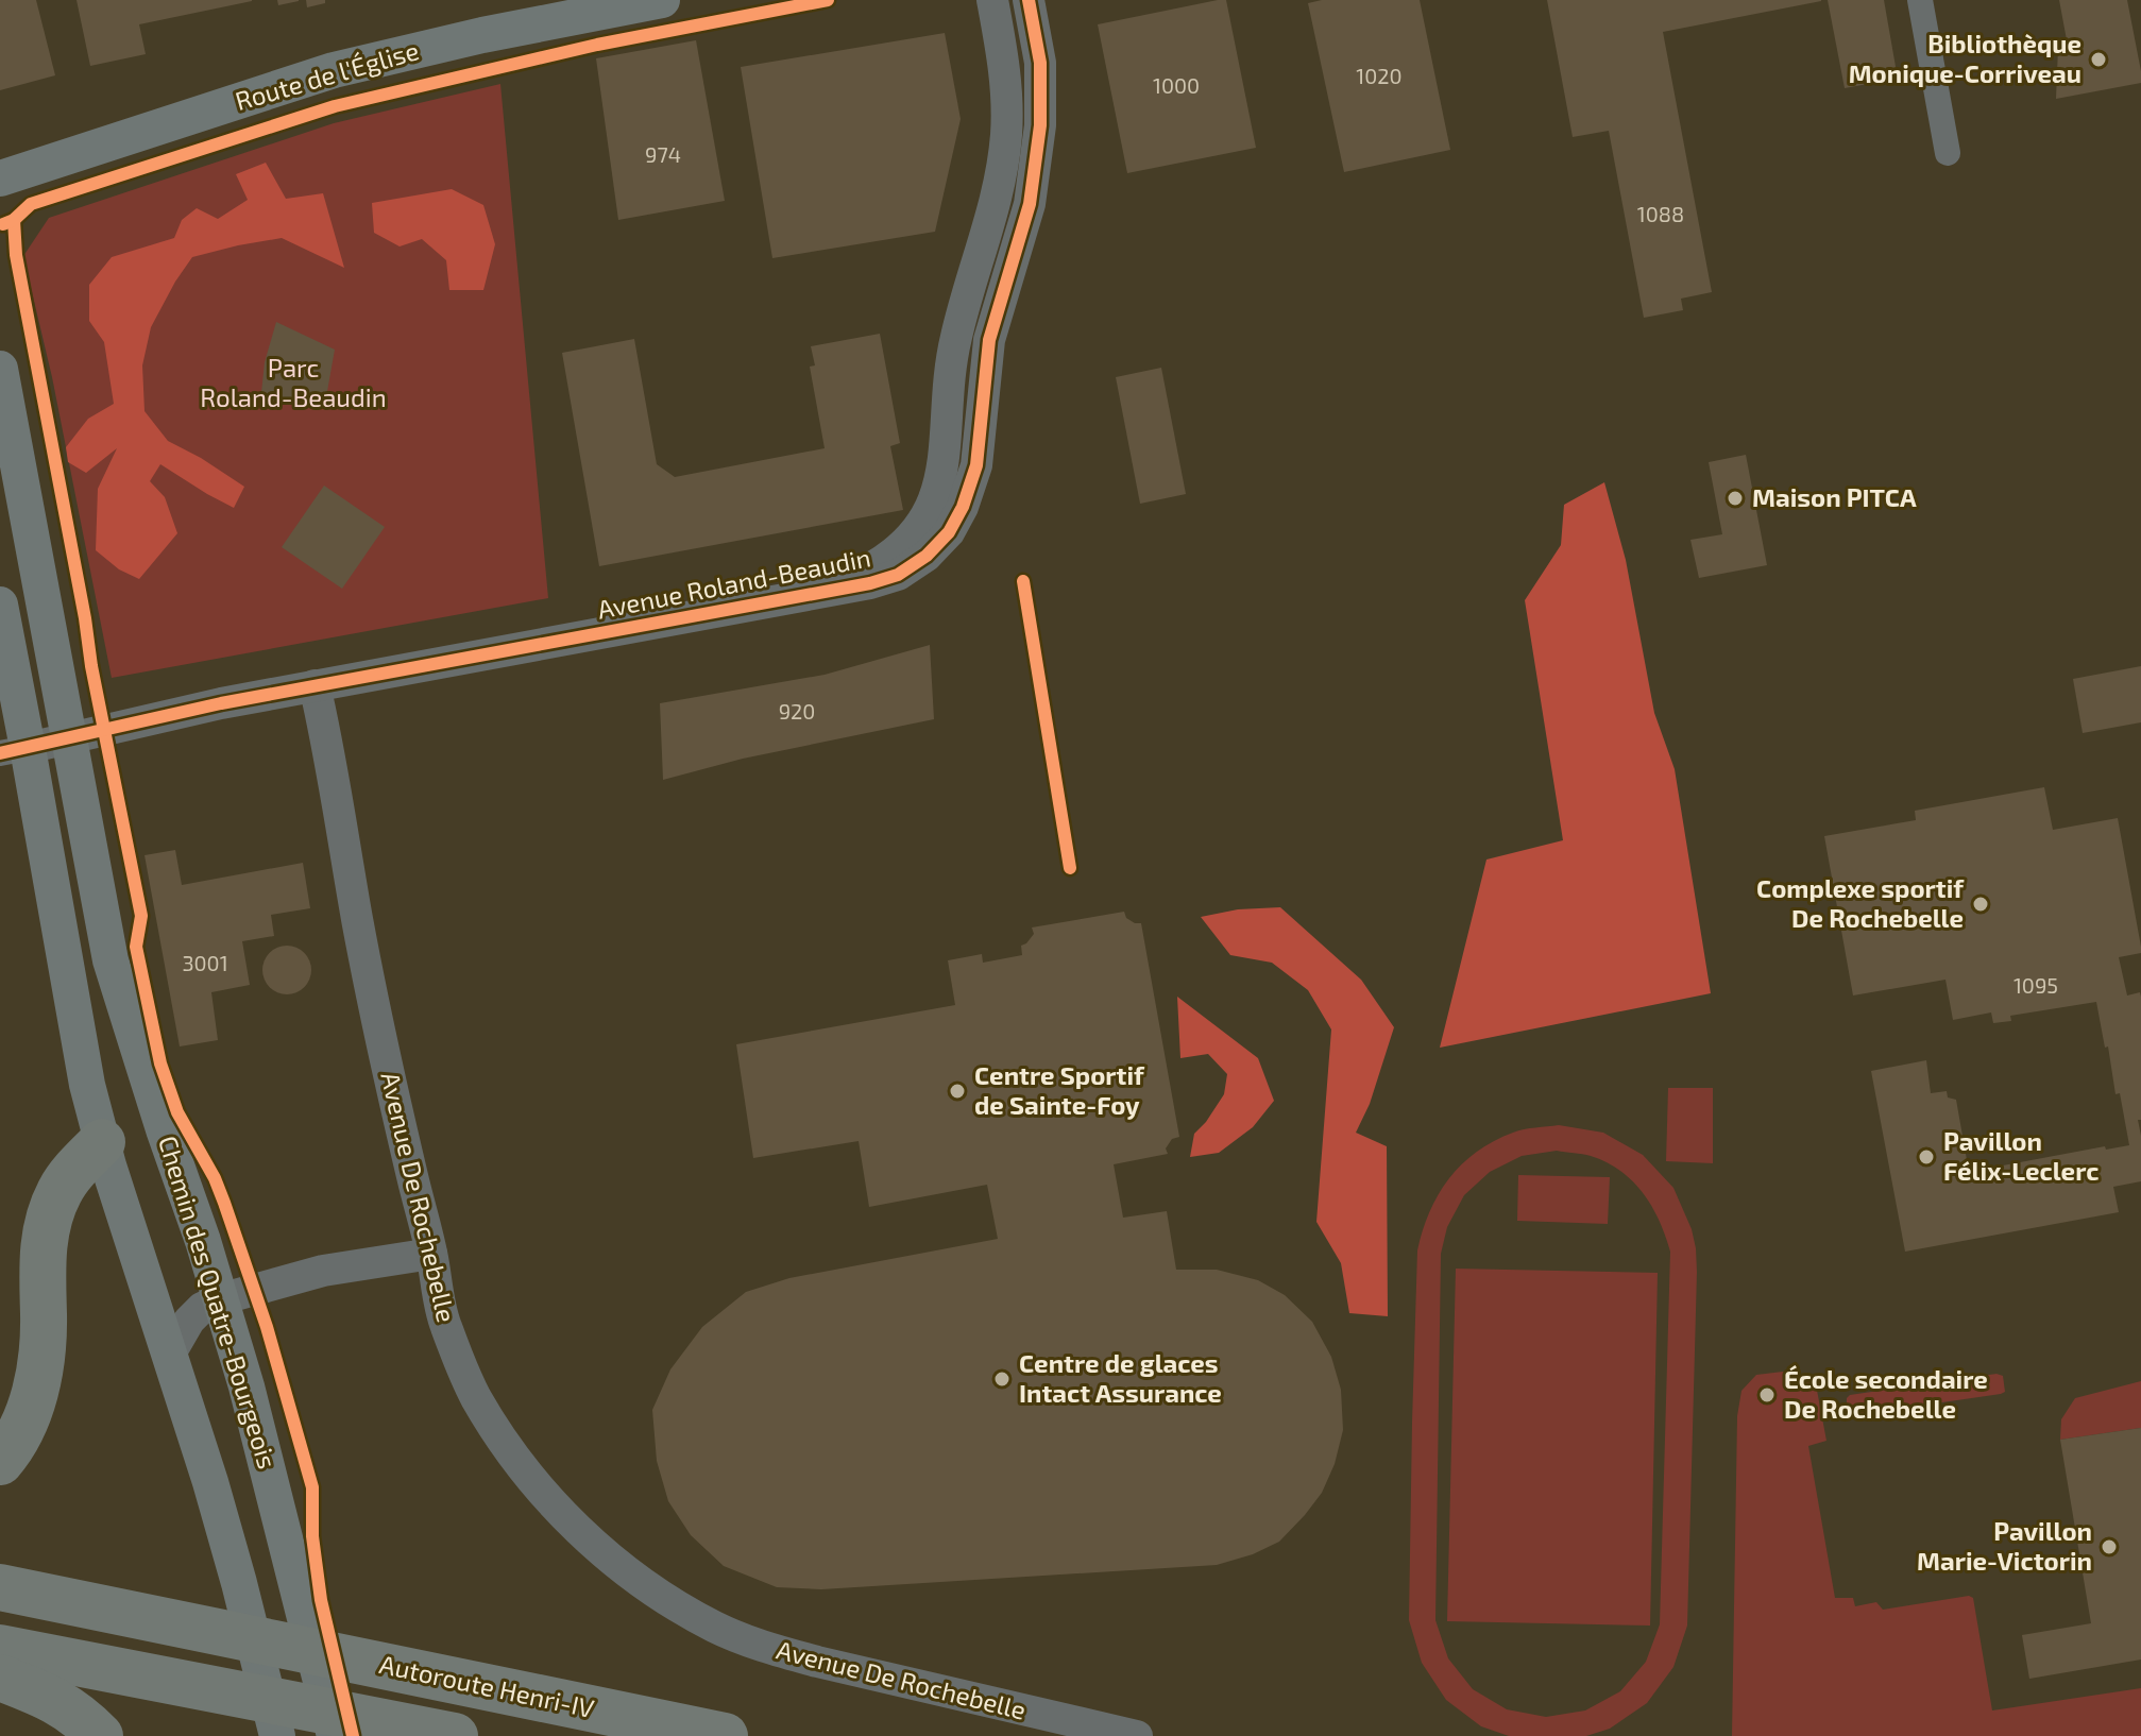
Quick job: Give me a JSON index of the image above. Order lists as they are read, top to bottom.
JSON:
{
  "streets": {
    "highway": ["Autoroute Henri-IV"],
    "main road": ["Route de l'Église", "Chemin des Quatre-Bourgeois"],
    "street": ["Avenue Roland-Beaudin", "Avenue De Rochebelle"]
  },
  "crossings": [
    ["Avenue Roland-Beaudin", "Avenue De Rochebelle"],
    ["Avenue Roland-Beaudin", "Chemin des Quatre-Bourgeois"]
  ],
  "parks": ["Parc Roland-Beaudin"],
  "places": [
    "Bibliothèque Monique-Corriveau",
    "Maison PITCA",
    "Complexe sportif De Rochebelle",
    "Centre Sportif de Sainte-Foy",
    "Pavillon Félix-Leclerc",
    "Centre de glaces Intact Assurance",
    "École secondaire De Rochebelle",
    "Pavillon Marie-Victorin"
  ],
  "house_numbers": [
    "1020",
    "1000",
    "974",
    "1088",
    "920",
    "3001",
    "1095"
  ]
}
